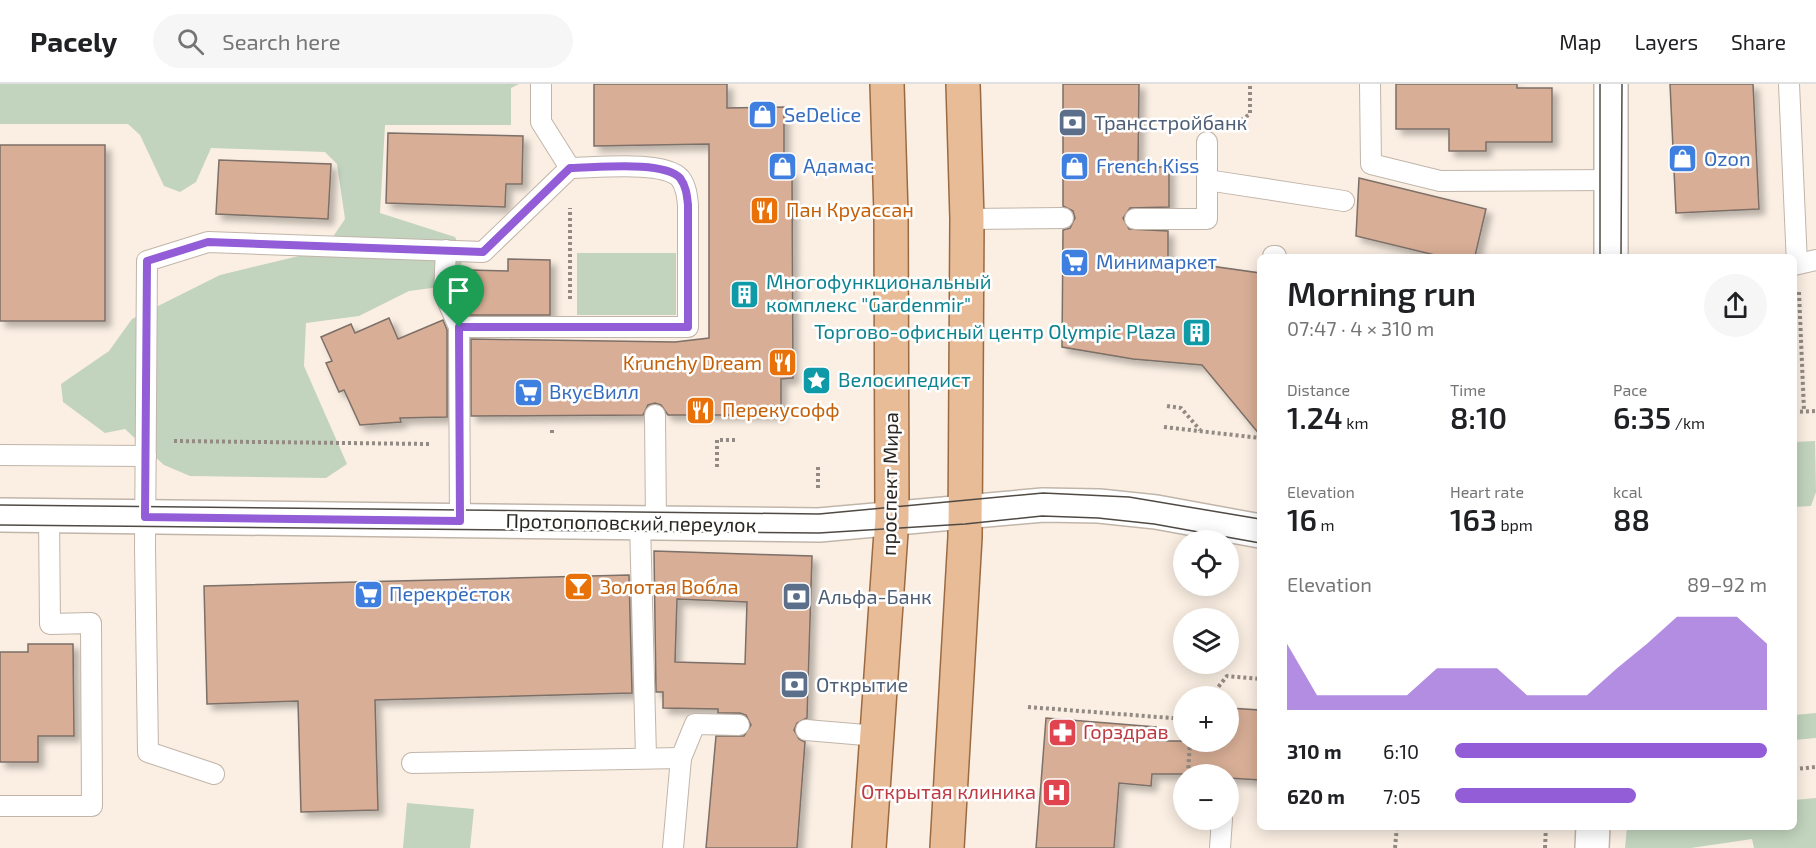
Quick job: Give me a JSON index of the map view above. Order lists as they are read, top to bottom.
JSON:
{
  "streets": {
    "main road": ["проспект Мира"],
    "street": ["Протопоповский переулок"]
  },
  "crossings": [
    ["проспект Мира", "Протопоповский переулок"]
  ],
  "places": {
    "shop": [
      "SeDelice",
      "Ozon",
      "Адамас",
      "French Kiss"
    ],
    "bank": ["Трансстройбанк", "Альфа-Банк", "Открытие"],
    "restaurant": ["Пан Круассан", "Krunchy Dream", "Перекусофф"],
    "supermarket": ["Минимаркет", "ВкусВилл", "Перекрёсток"],
    "building": ["Многофункциональный комплекс \"Gardenmir\"", "Торгово-офисный центр Olympic Plaza"],
    "place": ["Велосипедист"],
    "bar": ["Золотая Вобла"],
    "pharmacy": ["Горздрав"],
    "hospital": ["Открытая клиника"]
  },
  "page": {
    "header": "Pacely",
    "search": "Search here",
    "nav": ["Map", "Layers", "Share"],
    "heading": ["Morning run", "07:47 · 4 × 310 m"],
    "stats": [
      ["Distance", "1.24 km"],
      ["Time", "8:10"],
      ["Pace", "6:35 /km"],
      ["Elevation", "16 m"],
      ["Heart rate", "163 bpm"],
      ["kcal", "88"]
    ],
    "map_buttons": ["+", "−"],
    "chart": ["Elevation", "89–92 m"],
    "list": [
      {
        "name": "310 m",
        "note": "6:10"
      },
      {
        "name": "620 m",
        "note": "7:05"
      }
    ]
  }
}
